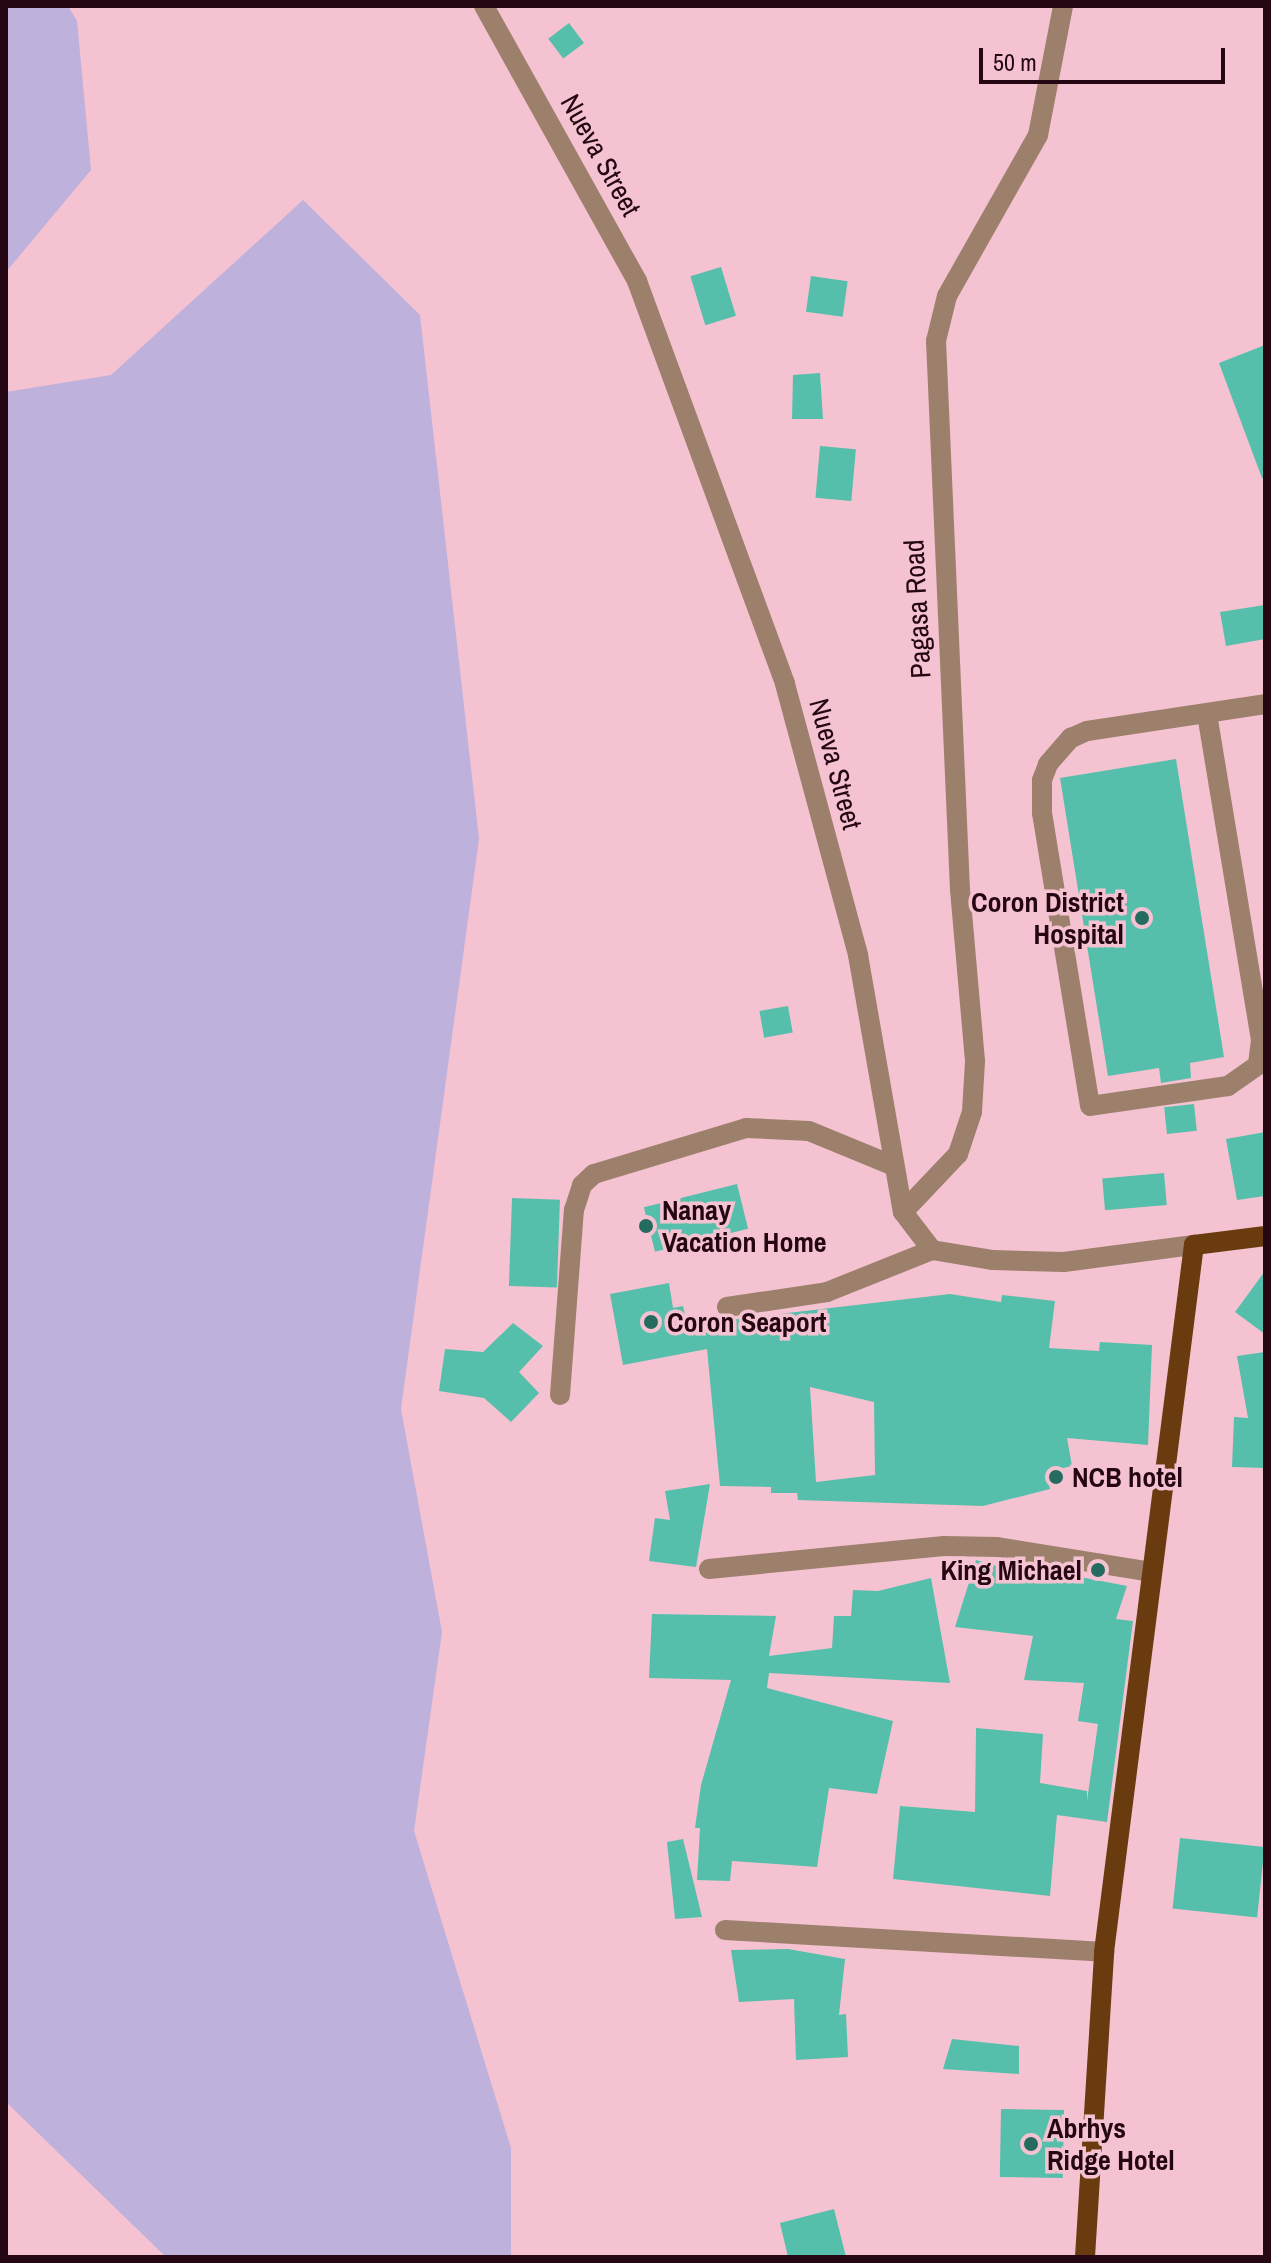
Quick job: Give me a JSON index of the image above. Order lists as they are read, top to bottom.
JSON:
{
  "streets": {
    "street": ["Nueva Street", "Pagasa Road"]
  },
  "crossings": [
    ["Nueva Street", "Pagasa Road"]
  ],
  "places": [
    "Coron District Hospital",
    "Nanay Vacation Home",
    "Coron Seaport",
    "NCB hotel",
    "King Michael",
    "Abrhys Ridge Hotel"
  ],
  "scale_bar": "50 m"
}
